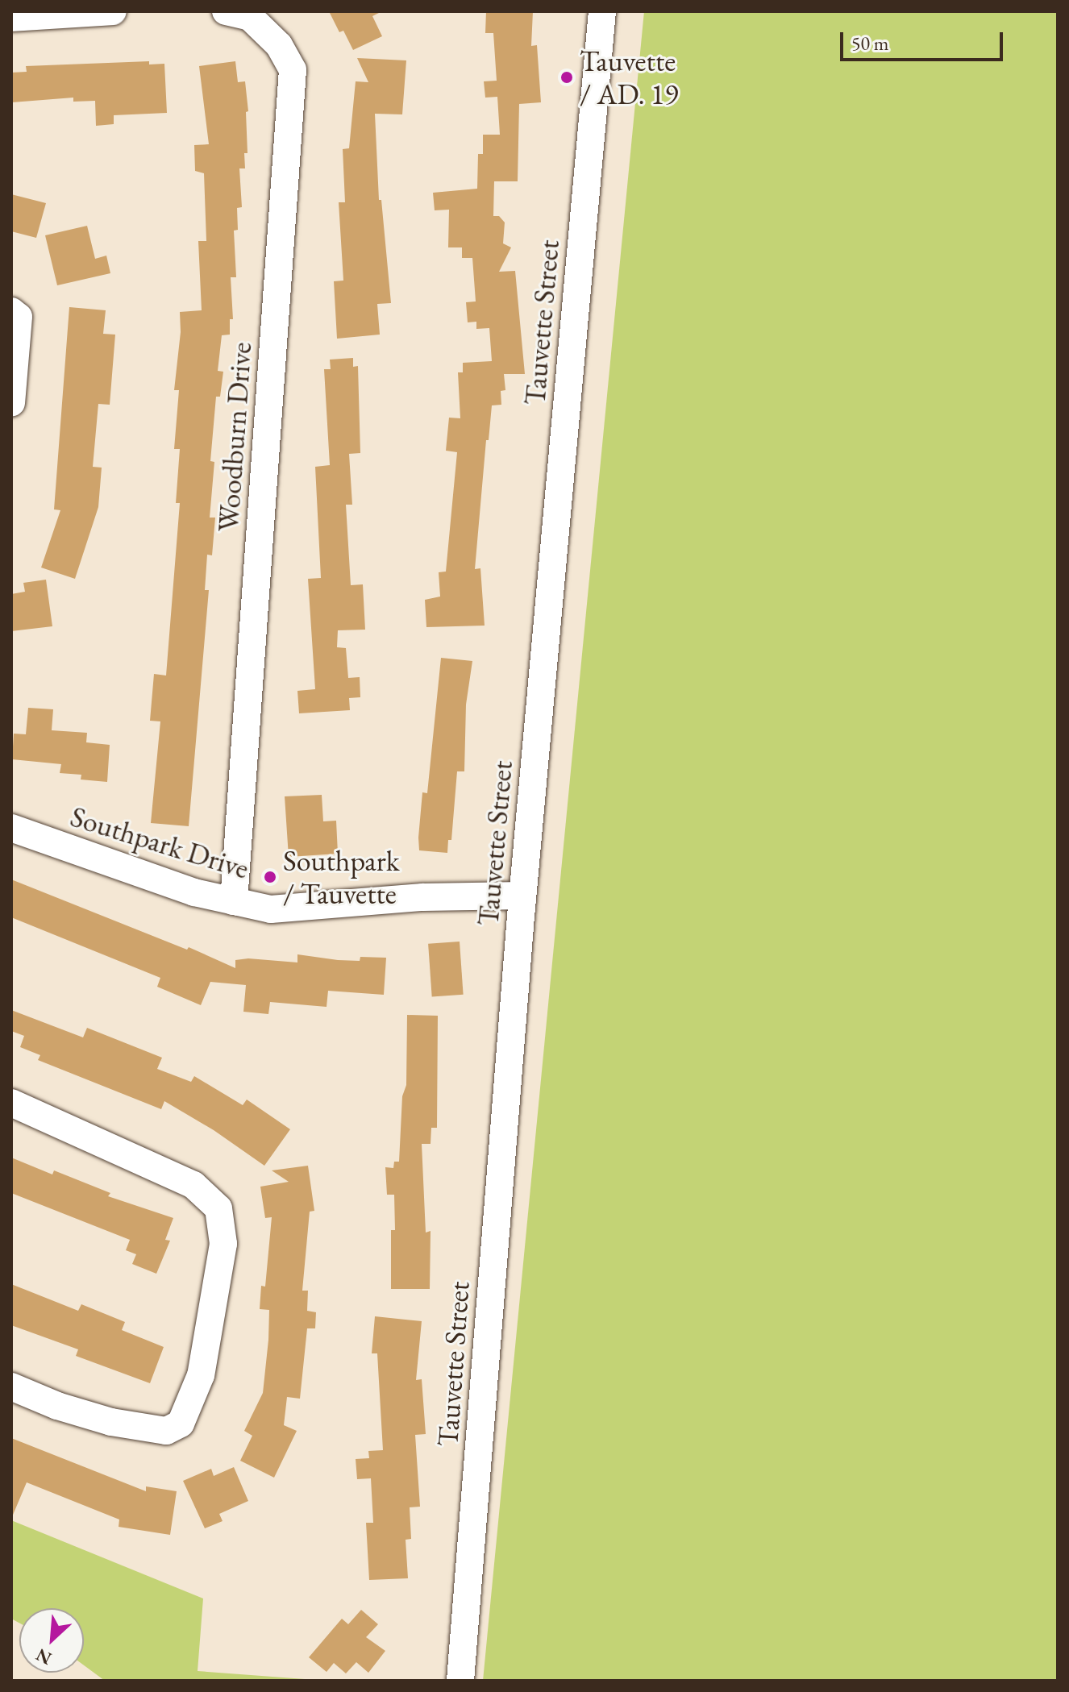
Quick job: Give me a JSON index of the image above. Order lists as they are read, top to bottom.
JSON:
{
  "streets": {
    "street": ["Tauvette Street", "Woodburn Drive", "Southpark Drive"]
  },
  "crossings": [
    ["Tauvette Street", "Southpark Drive"],
    ["Woodburn Drive", "Southpark Drive"]
  ],
  "places": ["Tauvette / AD. 19", "Southpark / Tauvette"],
  "scale_bar": "50 m",
  "north": "bottom left"
}
